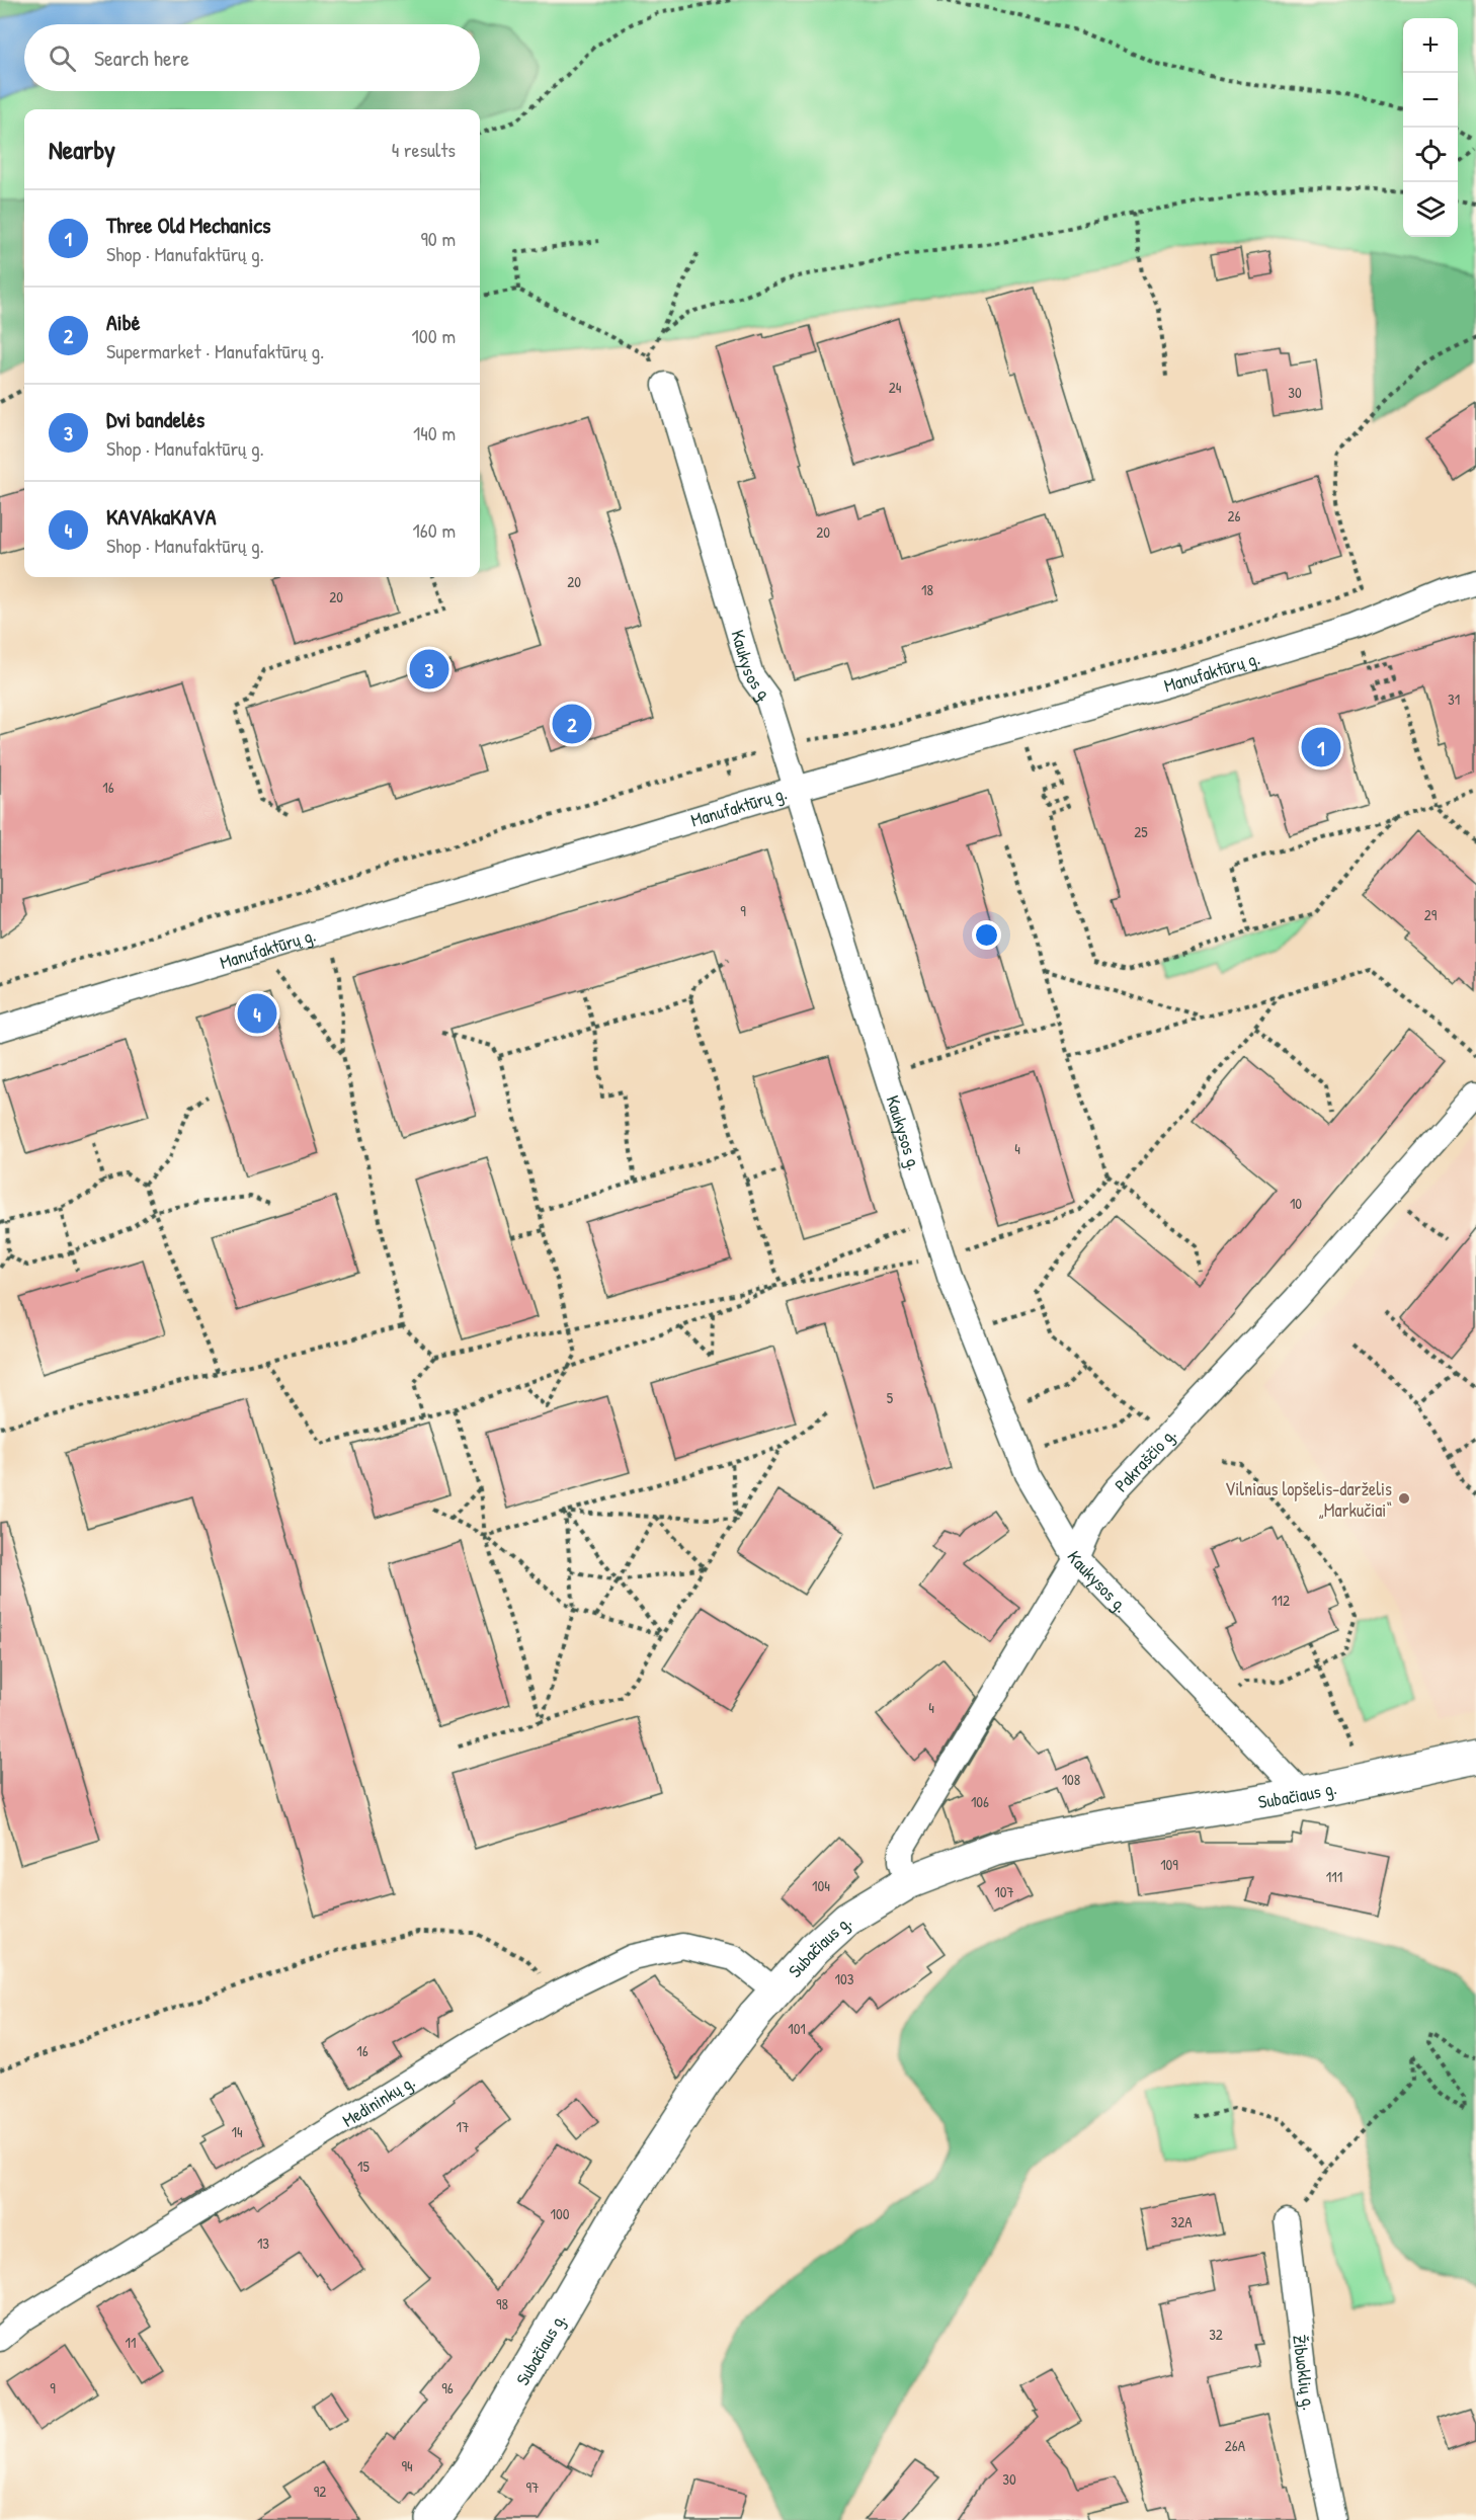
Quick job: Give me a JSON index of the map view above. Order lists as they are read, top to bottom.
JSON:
{
  "streets": {
    "street": [
      "Kaukysos g.",
      "Manufaktūrų g.",
      "Pakraščio g.",
      "Subačiaus g.",
      "Medininkų g.",
      "Žibuoklių g."
    ]
  },
  "crossings": [
    ["Kaukysos g.", "Manufaktūrų g."],
    ["Kaukysos g.", "Pakraščio g."],
    ["Kaukysos g.", "Subačiaus g."],
    ["Pakraščio g.", "Subačiaus g."],
    ["Subačiaus g.", "Medininkų g."]
  ],
  "places": ["Vilniaus lopšelis-darželis „Markučiai“"],
  "house_numbers": [
    "24",
    "30",
    "26",
    "20",
    "20",
    "18",
    "20",
    "31",
    "16",
    "25",
    "9",
    "29",
    "4",
    "10",
    "5",
    "112",
    "4",
    "108",
    "106",
    "109",
    "111",
    "104",
    "107",
    "103",
    "101",
    "16",
    "17",
    "14",
    "15",
    "100",
    "32A",
    "13",
    "98",
    "32",
    "11",
    "9",
    "96",
    "26A",
    "94",
    "30",
    "97",
    "92"
  ],
  "page": {
    "map_buttons": ["+", "−"],
    "search": "Search here",
    "heading": ["Nearby", "4 results"],
    "list": [
      {
        "mark": "1",
        "name": "Three Old Mechanics",
        "note": "Shop · Manufaktūrų g.",
        "value": "90 m"
      },
      {
        "mark": "2",
        "name": "Aibė",
        "note": "Supermarket · Manufaktūrų g.",
        "value": "100 m"
      },
      {
        "mark": "3",
        "name": "Dvi bandelės",
        "note": "Shop · Manufaktūrų g.",
        "value": "140 m"
      },
      {
        "mark": "4",
        "name": "KAVAkaKAVA",
        "note": "Shop · Manufaktūrų g.",
        "value": "160 m"
      }
    ],
    "pins": [
      "3",
      "2",
      "1",
      "4"
    ]
  }
}
